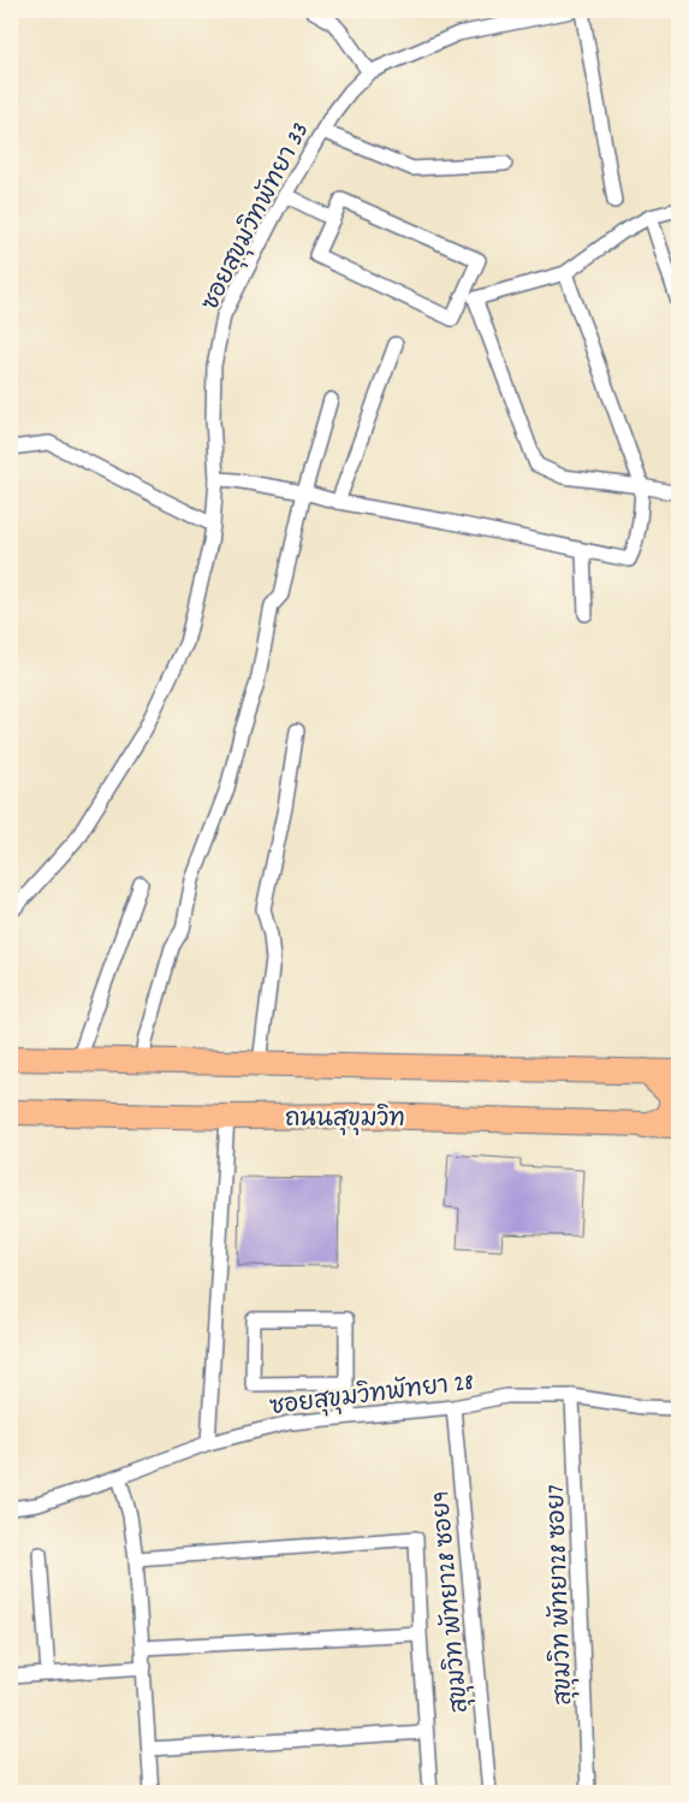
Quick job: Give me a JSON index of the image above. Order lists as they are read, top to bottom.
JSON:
{
  "streets": {
    "highway": ["ถนนสุขุมวิท"],
    "street": [
      "ซอยสุขุมวิทพัทยา 33",
      "ซอยสุขุมวิทพัทยา 28",
      "สุขุมวิท พัทยา28 ซอย7",
      "สุขุมวิท พัทยา28 ซอย9"
    ]
  },
  "crossings": [
    ["ซอยสุขุมวิทพัทยา 28", "สุขุมวิท พัทยา28 ซอย7"],
    ["ซอยสุขุมวิทพัทยา 28", "สุขุมวิท พัทยา28 ซอย9"]
  ]
}
